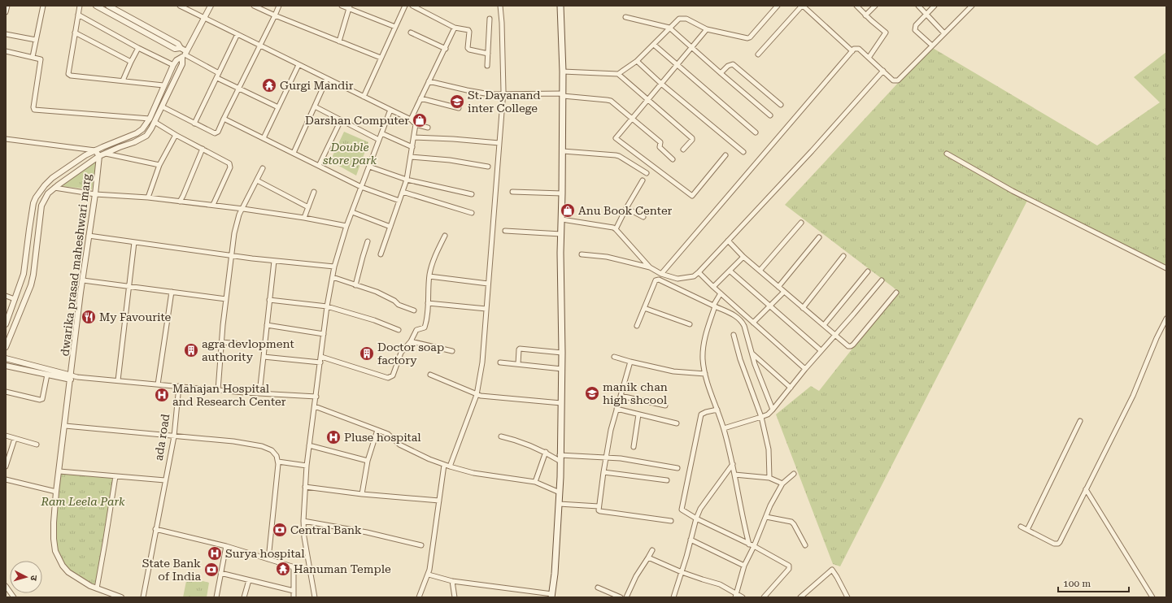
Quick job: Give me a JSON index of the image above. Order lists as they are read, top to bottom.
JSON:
{
  "streets": {
    "street": ["dwarika prasad maheshwari marg", "ada road"]
  },
  "parks": ["Double store park", "Ram Leela Park"],
  "places": {
    "temple": ["Gurgi Mandir", "Hanuman Temple"],
    "school or university": ["St. Dayanand inter College", "manik chan high shcool"],
    "shop": ["Darshan Computer", "Anu Book Center"],
    "restaurant": ["My Favourite"],
    "building": ["agra devlopment authority", "Doctor soap factory"],
    "hospital": ["Mahajan Hospital and Research Center", "Pluse hospital", "Surya hospital"],
    "bank": ["Central Bank", "State Bank of India"]
  },
  "scale_bar": "100 m",
  "north": "right"
}
